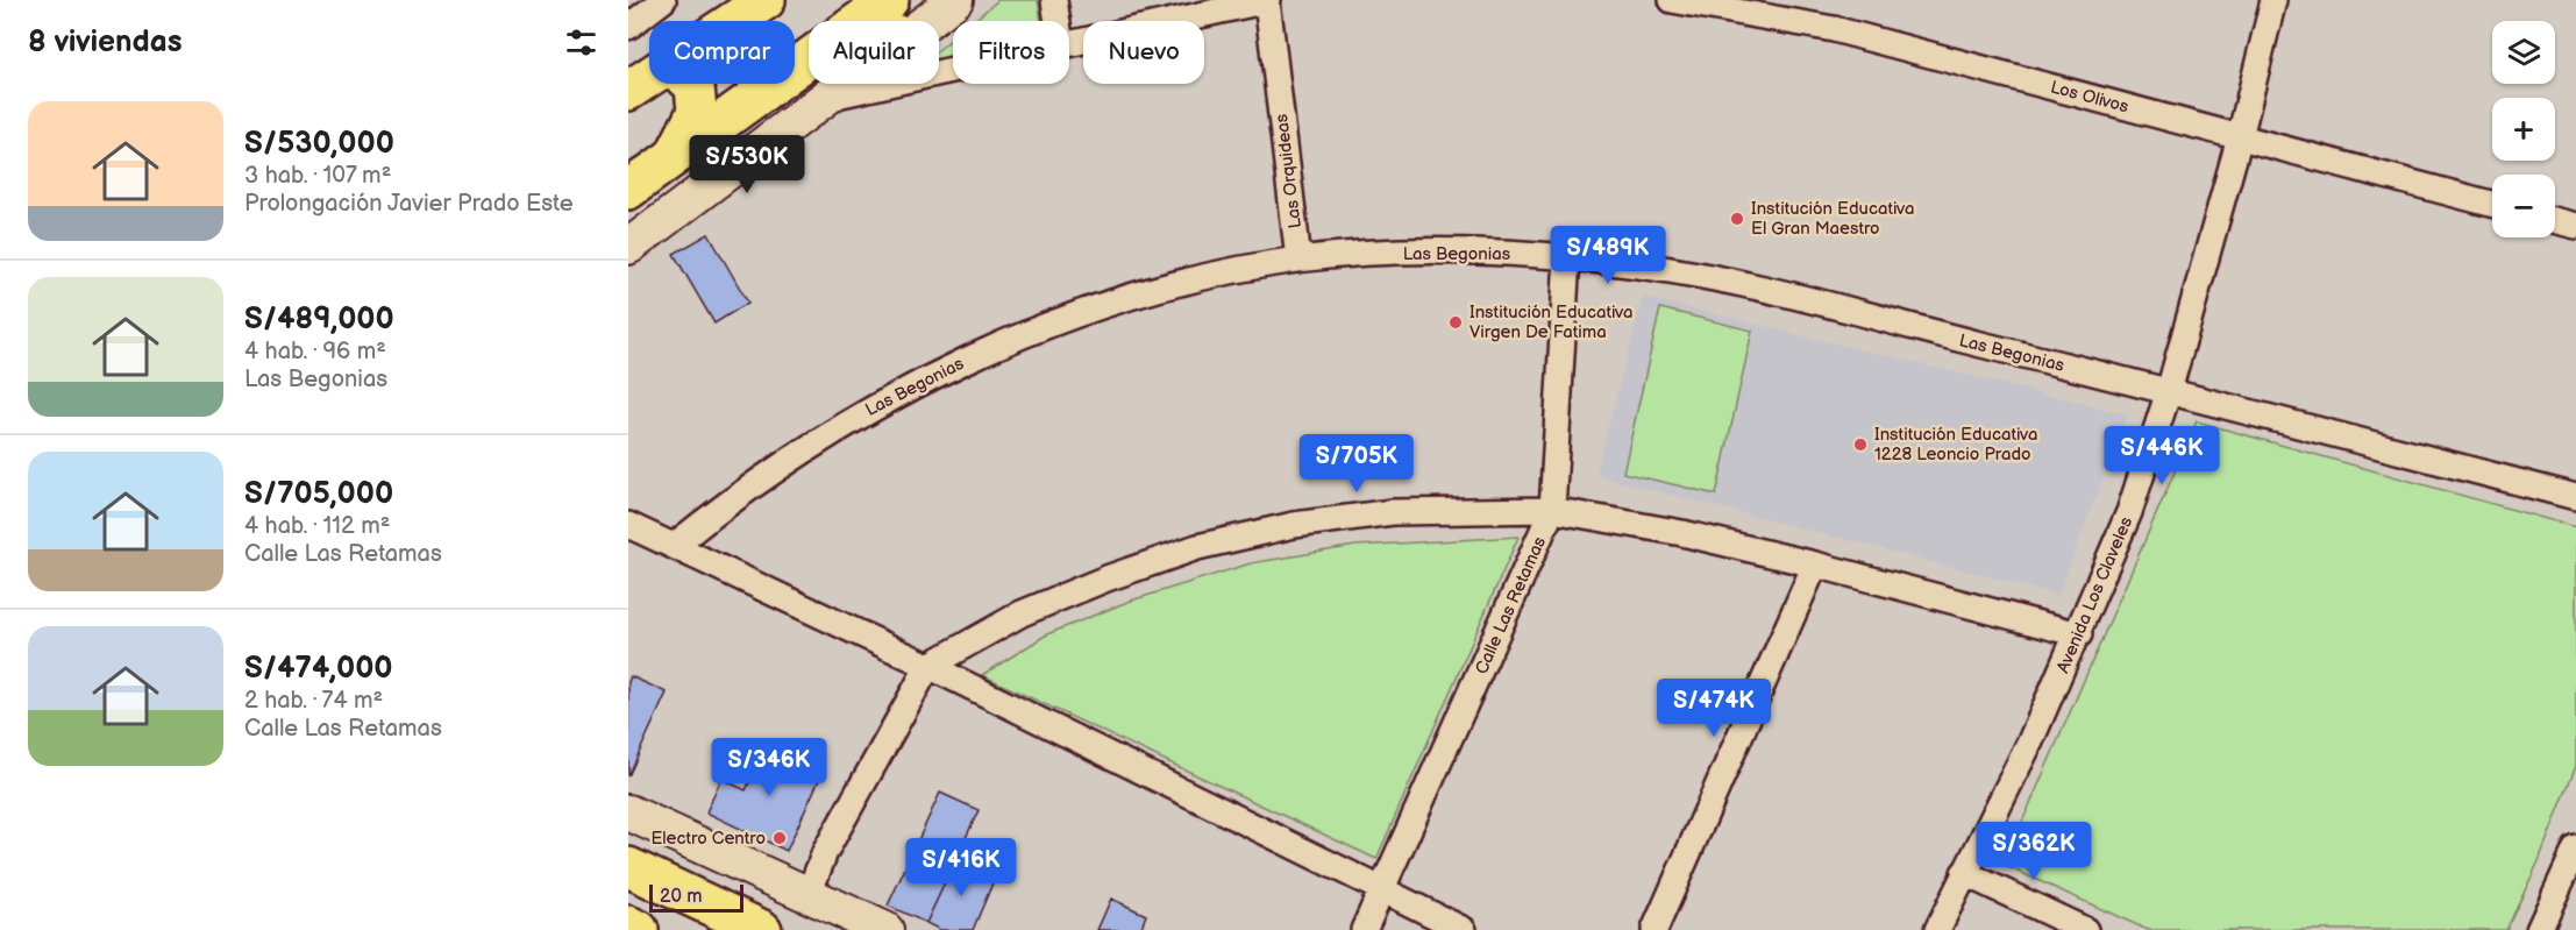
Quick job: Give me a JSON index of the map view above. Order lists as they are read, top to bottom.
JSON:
{
  "streets": {
    "street": [
      "Los Olivos",
      "Las Orquideas",
      "Las Begonias",
      "Avenida Los Claveles",
      "Calle Las Retamas"
    ]
  },
  "crossings": [
    ["Los Olivos", "Avenida Los Claveles"],
    ["Las Orquideas", "Las Begonias"],
    ["Las Begonias", "Avenida Los Claveles"],
    ["Las Begonias", "Calle Las Retamas"]
  ],
  "places": [
    "Institución Educativa El Gran Maestro",
    "Institución Educativa Virgen De Fatima",
    "Institución Educativa 1228 Leoncio Prado",
    "Electro Centro"
  ],
  "scale_bar": "20 m",
  "page": {
    "heading": "8 viviendas",
    "map_buttons": ["+", "−"],
    "chip": [
      "Comprar",
      "Alquilar",
      "Filtros",
      "Nuevo"
    ],
    "list": [
      {
        "name": "S/530,000",
        "note": "3 hab. · 107 m² · Prolongación Javier Prado Este"
      },
      {
        "name": "S/489,000",
        "note": "4 hab. · 96 m² · Las Begonias"
      },
      {
        "name": "S/705,000",
        "note": "4 hab. · 112 m² · Calle Las Retamas"
      },
      {
        "name": "S/474,000",
        "note": "2 hab. · 74 m² · Calle Las Retamas"
      }
    ],
    "price": [
      "S/530K",
      "S/489K",
      "S/446K",
      "S/705K",
      "S/474K",
      "S/346K",
      "S/362K",
      "S/416K"
    ],
    "scale": "20 m"
  }
}
